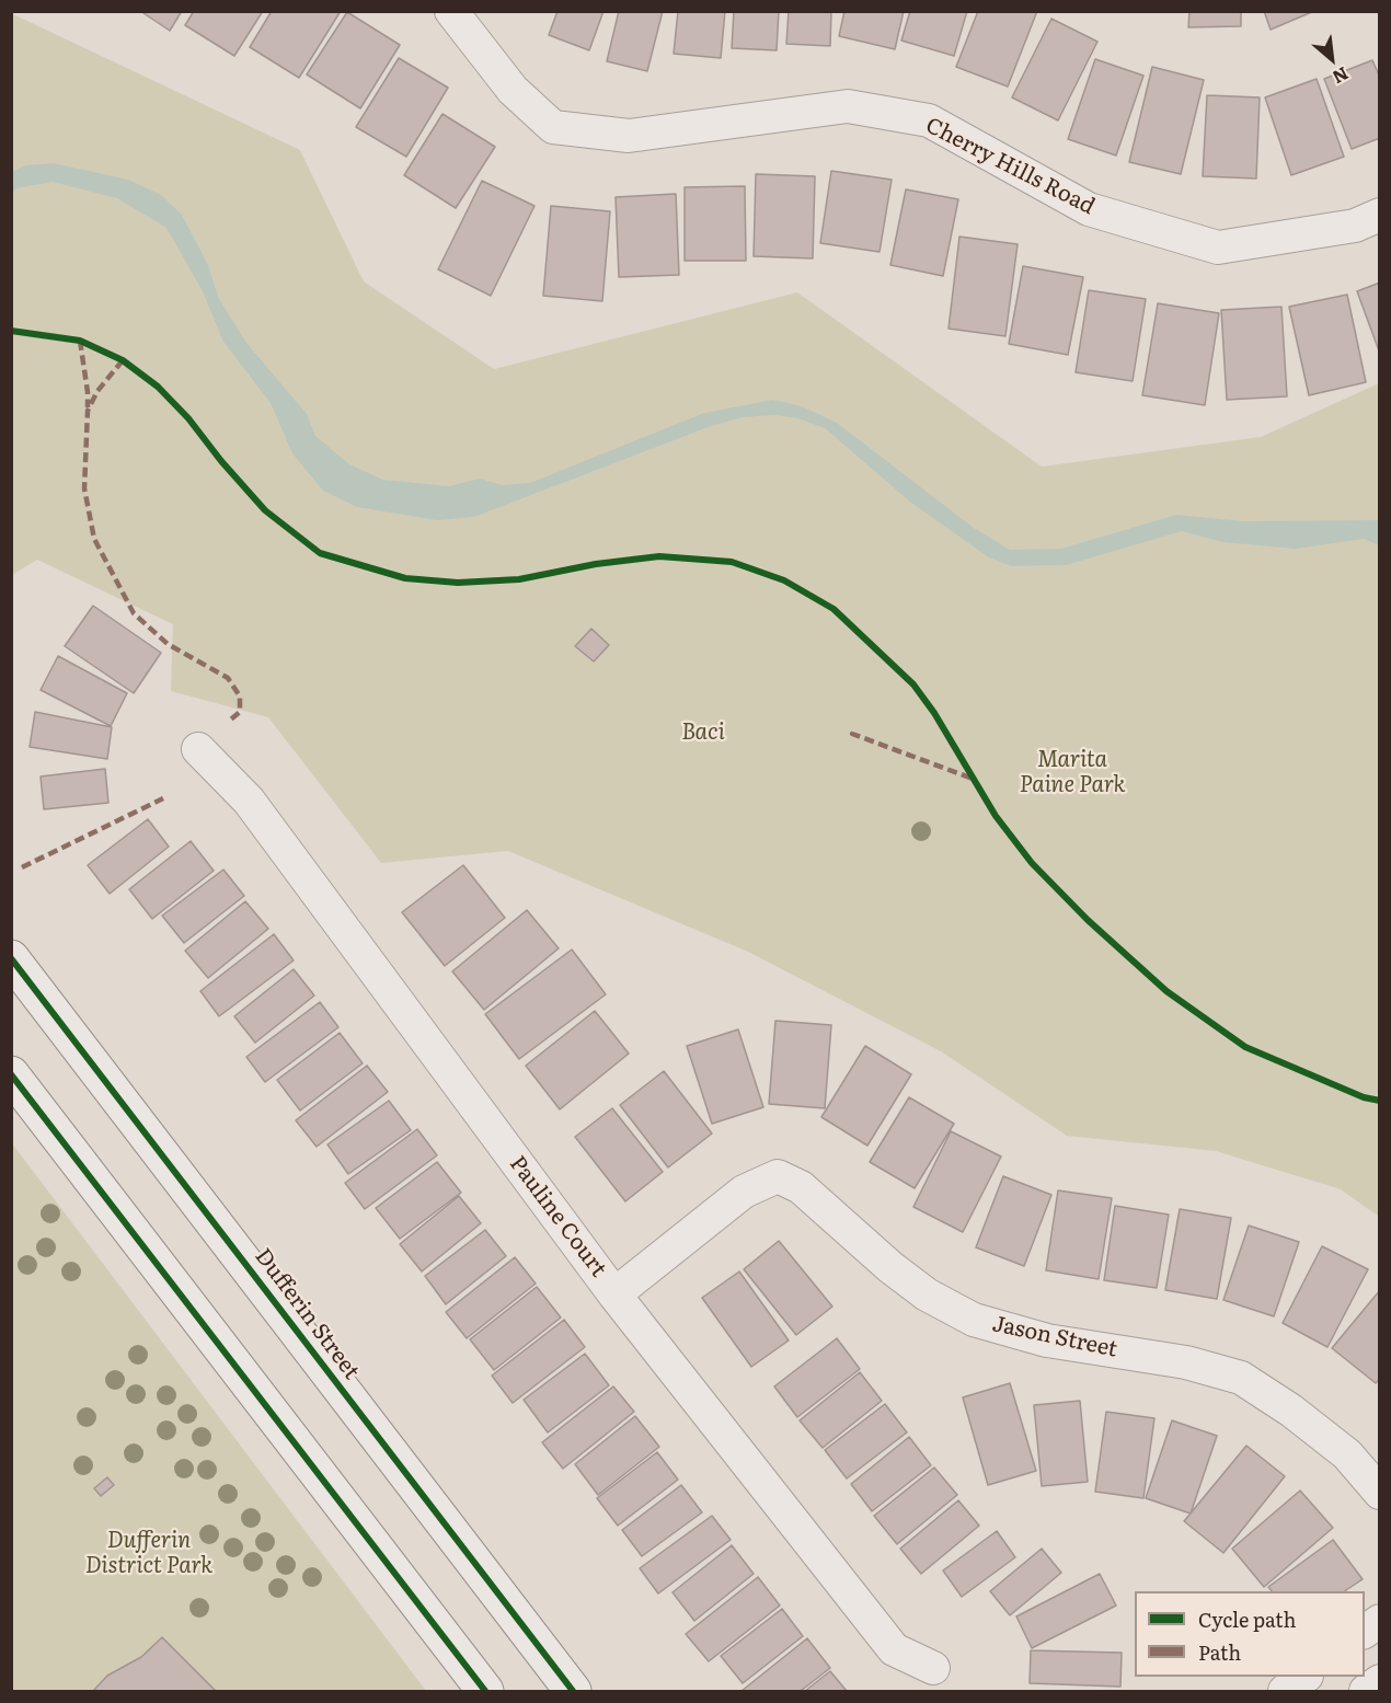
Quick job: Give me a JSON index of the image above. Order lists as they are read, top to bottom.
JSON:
{
  "streets": {
    "main road": ["Dufferin Street"],
    "street": ["Cherry Hills Road", "Pauline Court", "Jason Street"]
  },
  "crossings": [
    ["Pauline Court", "Jason Street"]
  ],
  "parks": ["Baci", "Marita Paine Park", "Dufferin District Park"],
  "legend": ["Cycle path", "Path"],
  "north": "bottom right"
}
